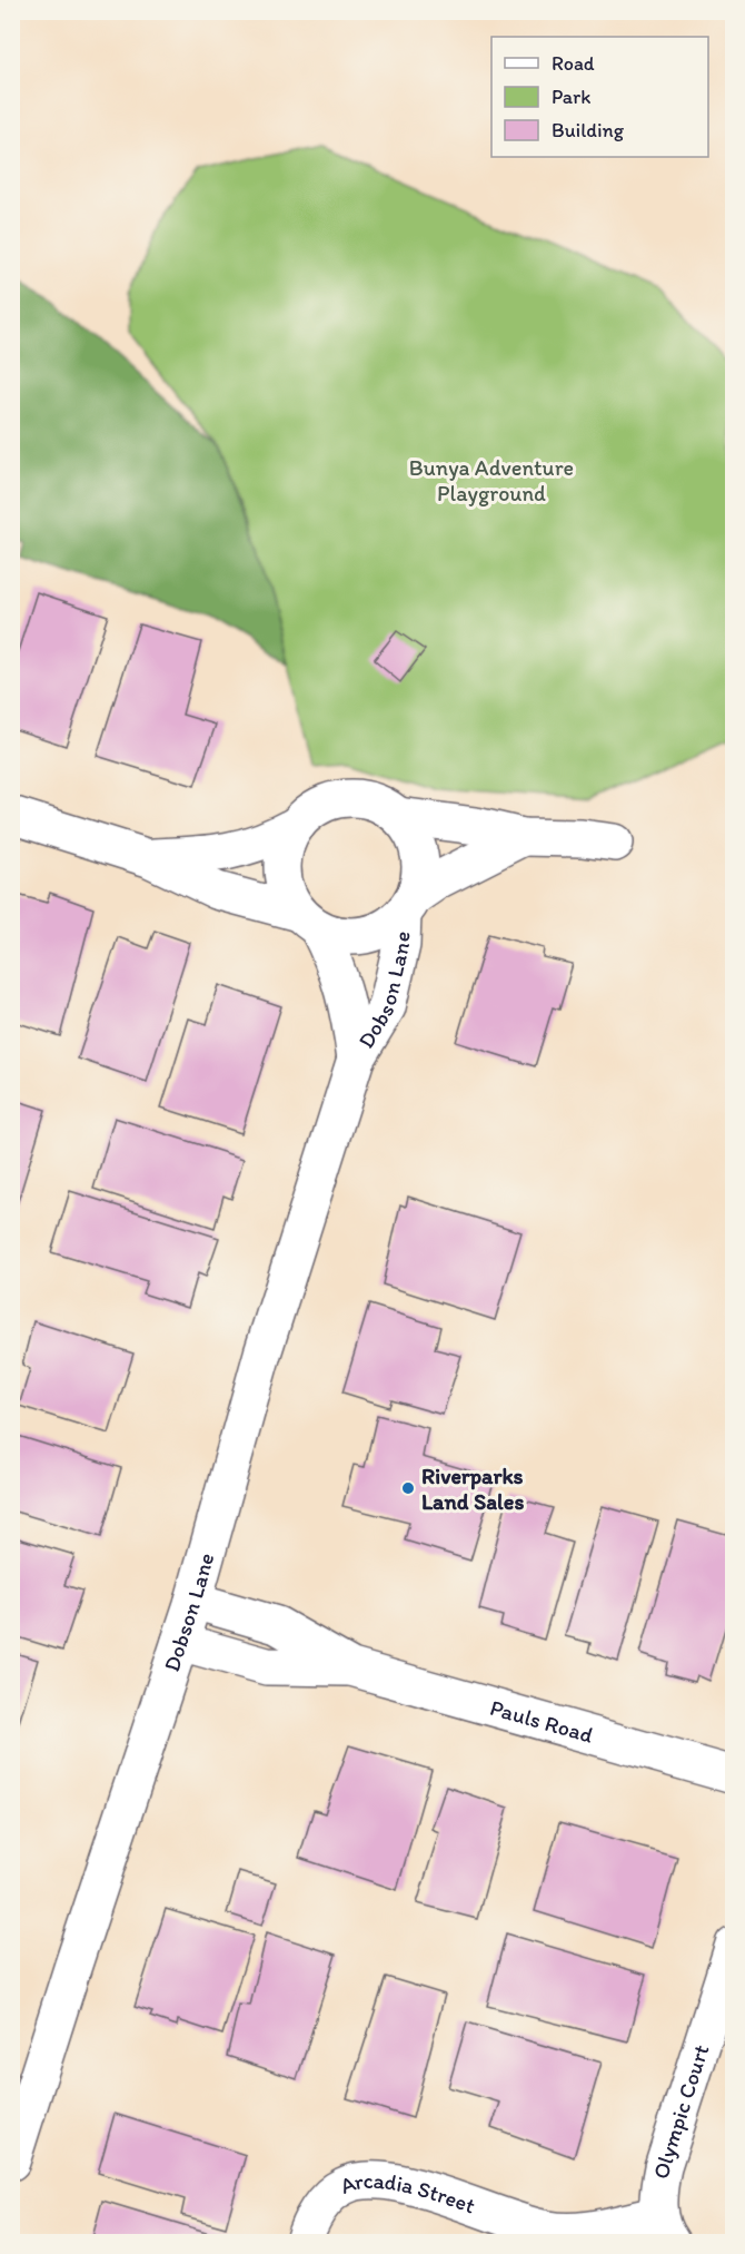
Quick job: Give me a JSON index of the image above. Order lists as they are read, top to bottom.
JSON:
{
  "streets": {
    "street": [
      "Dobson Lane",
      "Pauls Road",
      "Olympic Court",
      "Arcadia Street"
    ]
  },
  "crossings": [
    ["Dobson Lane", "Pauls Road"],
    ["Olympic Court", "Arcadia Street"]
  ],
  "parks": ["Bunya Adventure Playground"],
  "places": ["Riverparks Land Sales"],
  "legend": ["Road", "Park", "Building"]
}
